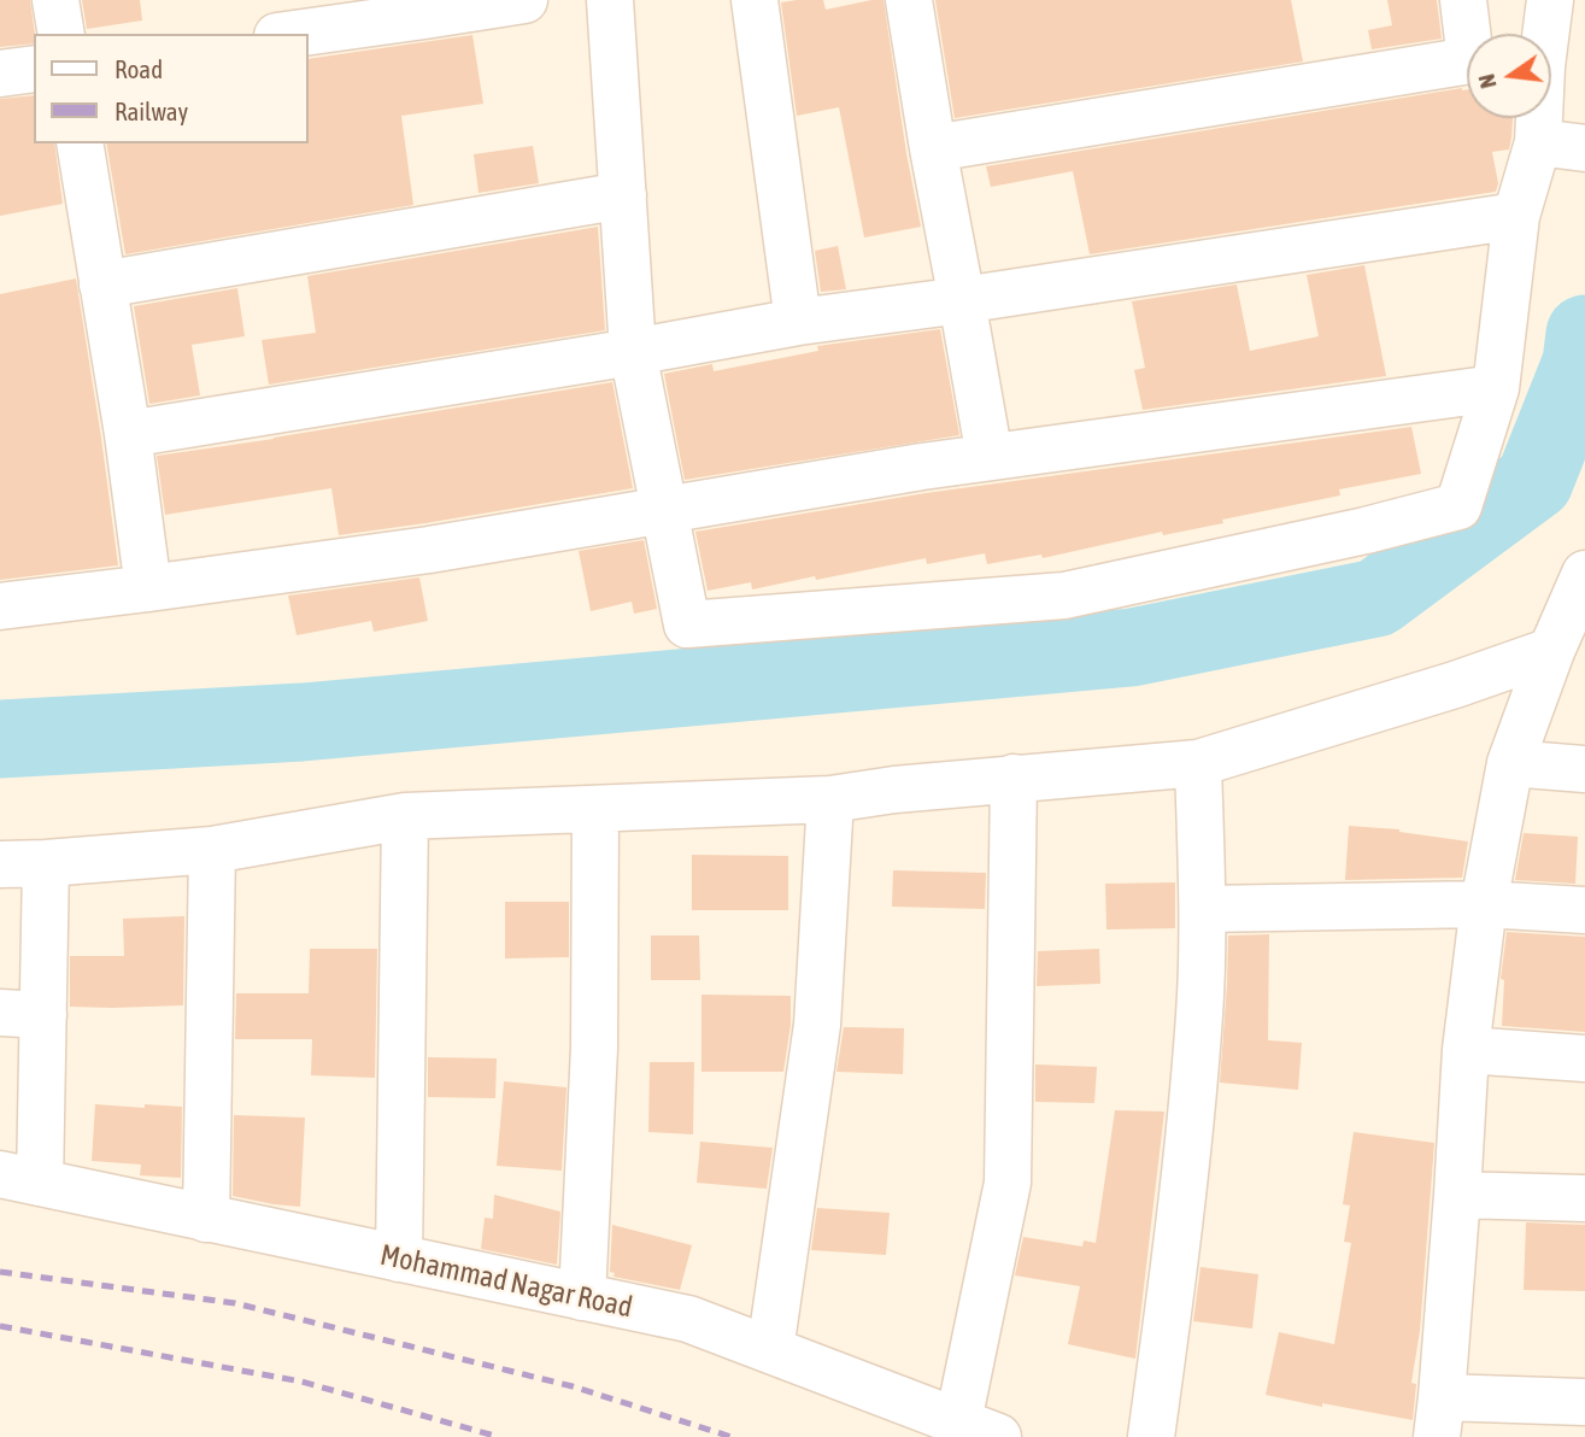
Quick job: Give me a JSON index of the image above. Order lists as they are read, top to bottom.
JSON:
{
  "streets": {
    "street": ["Mohammad Nagar Road"]
  },
  "legend": ["Road", "Railway"],
  "north": "left"
}
